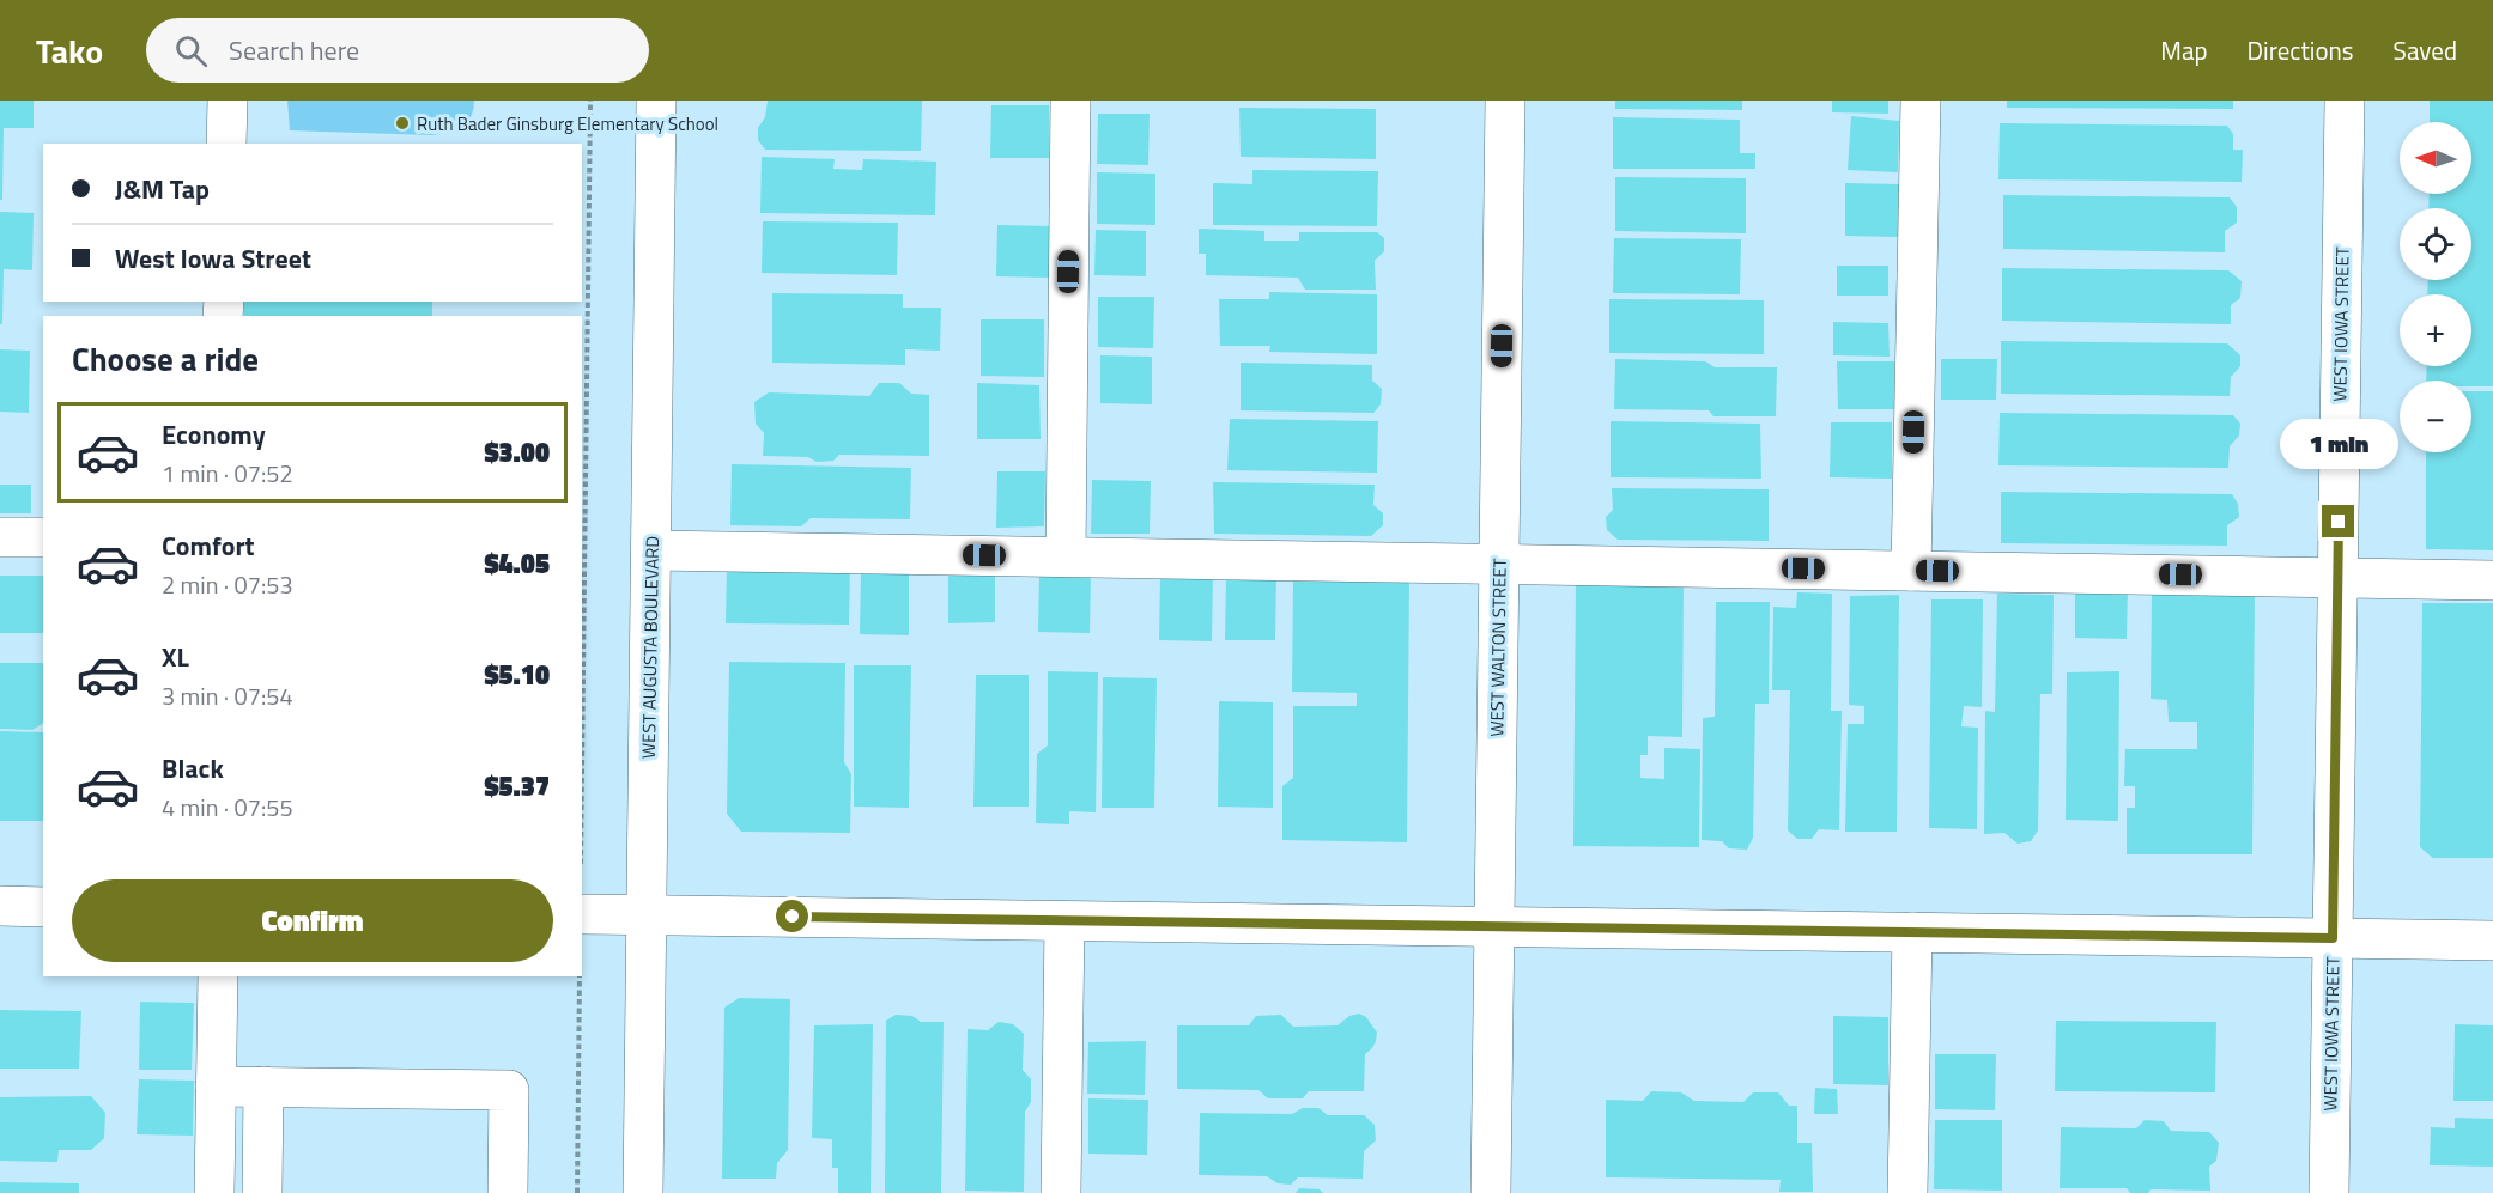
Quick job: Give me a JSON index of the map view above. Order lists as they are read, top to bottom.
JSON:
{
  "streets": {
    "street": ["WEST IOWA STREET", "WEST AUGUSTA BOULEVARD", "WEST WALTON STREET"]
  },
  "places": ["Ruth Bader Ginsburg Elementary School"],
  "north": "left",
  "page": {
    "header": "Tako",
    "search": "Search here",
    "nav": ["Map", "Directions", "Saved"],
    "map_buttons": ["+", "−"],
    "banner": ["J&M Tap", "West Iowa Street"],
    "heading": "Choose a ride",
    "list": [
      {
        "name": "Economy",
        "note": "1 min · 07:52",
        "value": "$3.00"
      },
      {
        "name": "Comfort",
        "note": "2 min · 07:53",
        "value": "$4.05"
      },
      {
        "name": "XL",
        "note": "3 min · 07:54",
        "value": "$5.10"
      },
      {
        "name": "Black",
        "note": "4 min · 07:55",
        "value": "$5.37"
      }
    ],
    "bubble": "1 min",
    "buttons": "Confirm"
  }
}
